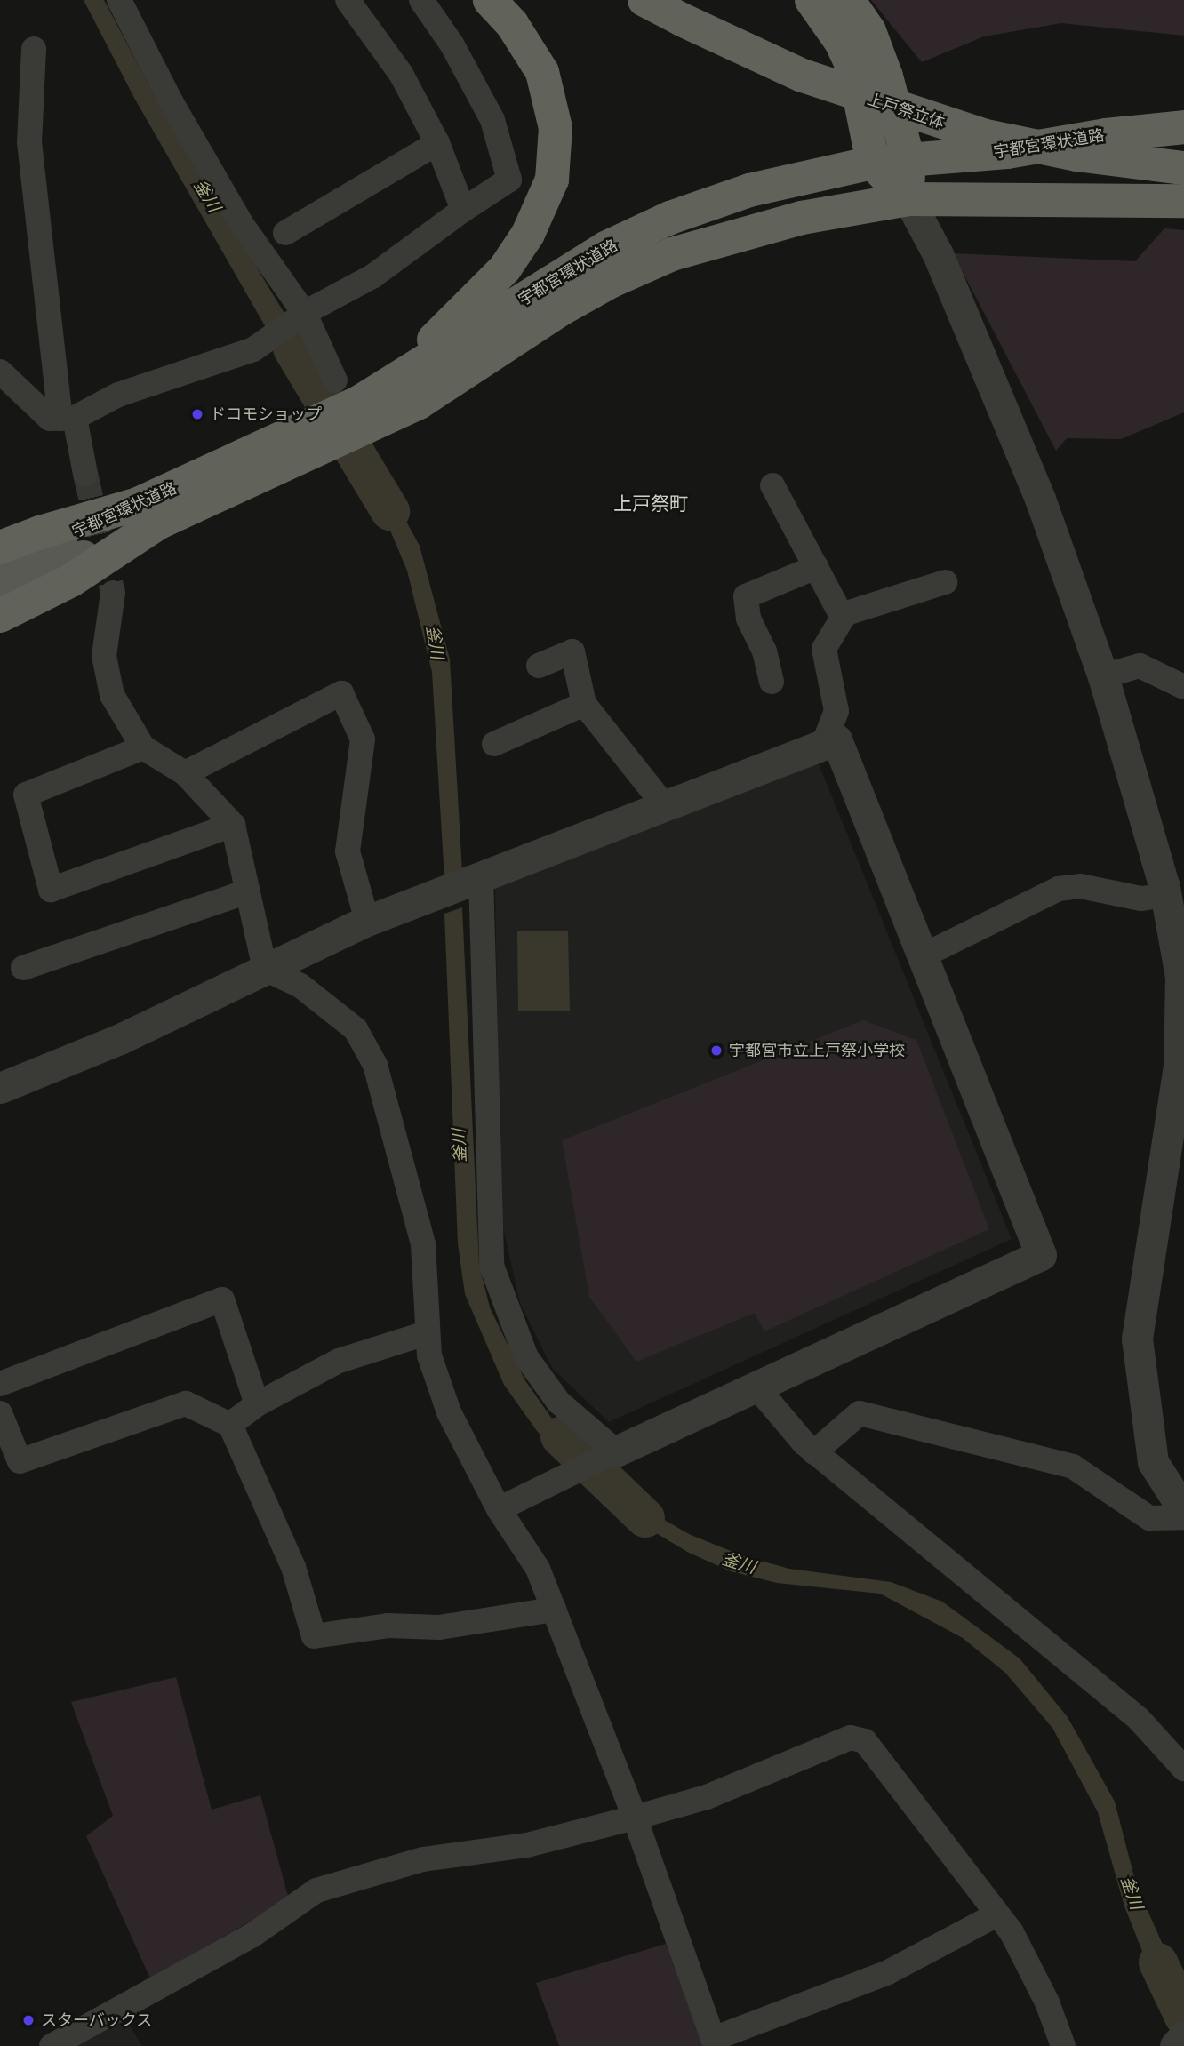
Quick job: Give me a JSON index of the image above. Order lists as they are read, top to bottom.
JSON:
{
  "streets": {
    "highway": ["上戸祭立体", "宇都宮環状道路"]
  },
  "districts": ["上戸祭町"],
  "water": ["釜川"],
  "places": ["ドコモショップ", "宇都宮市立上戸祭小学校", "スターバックス"]
}
